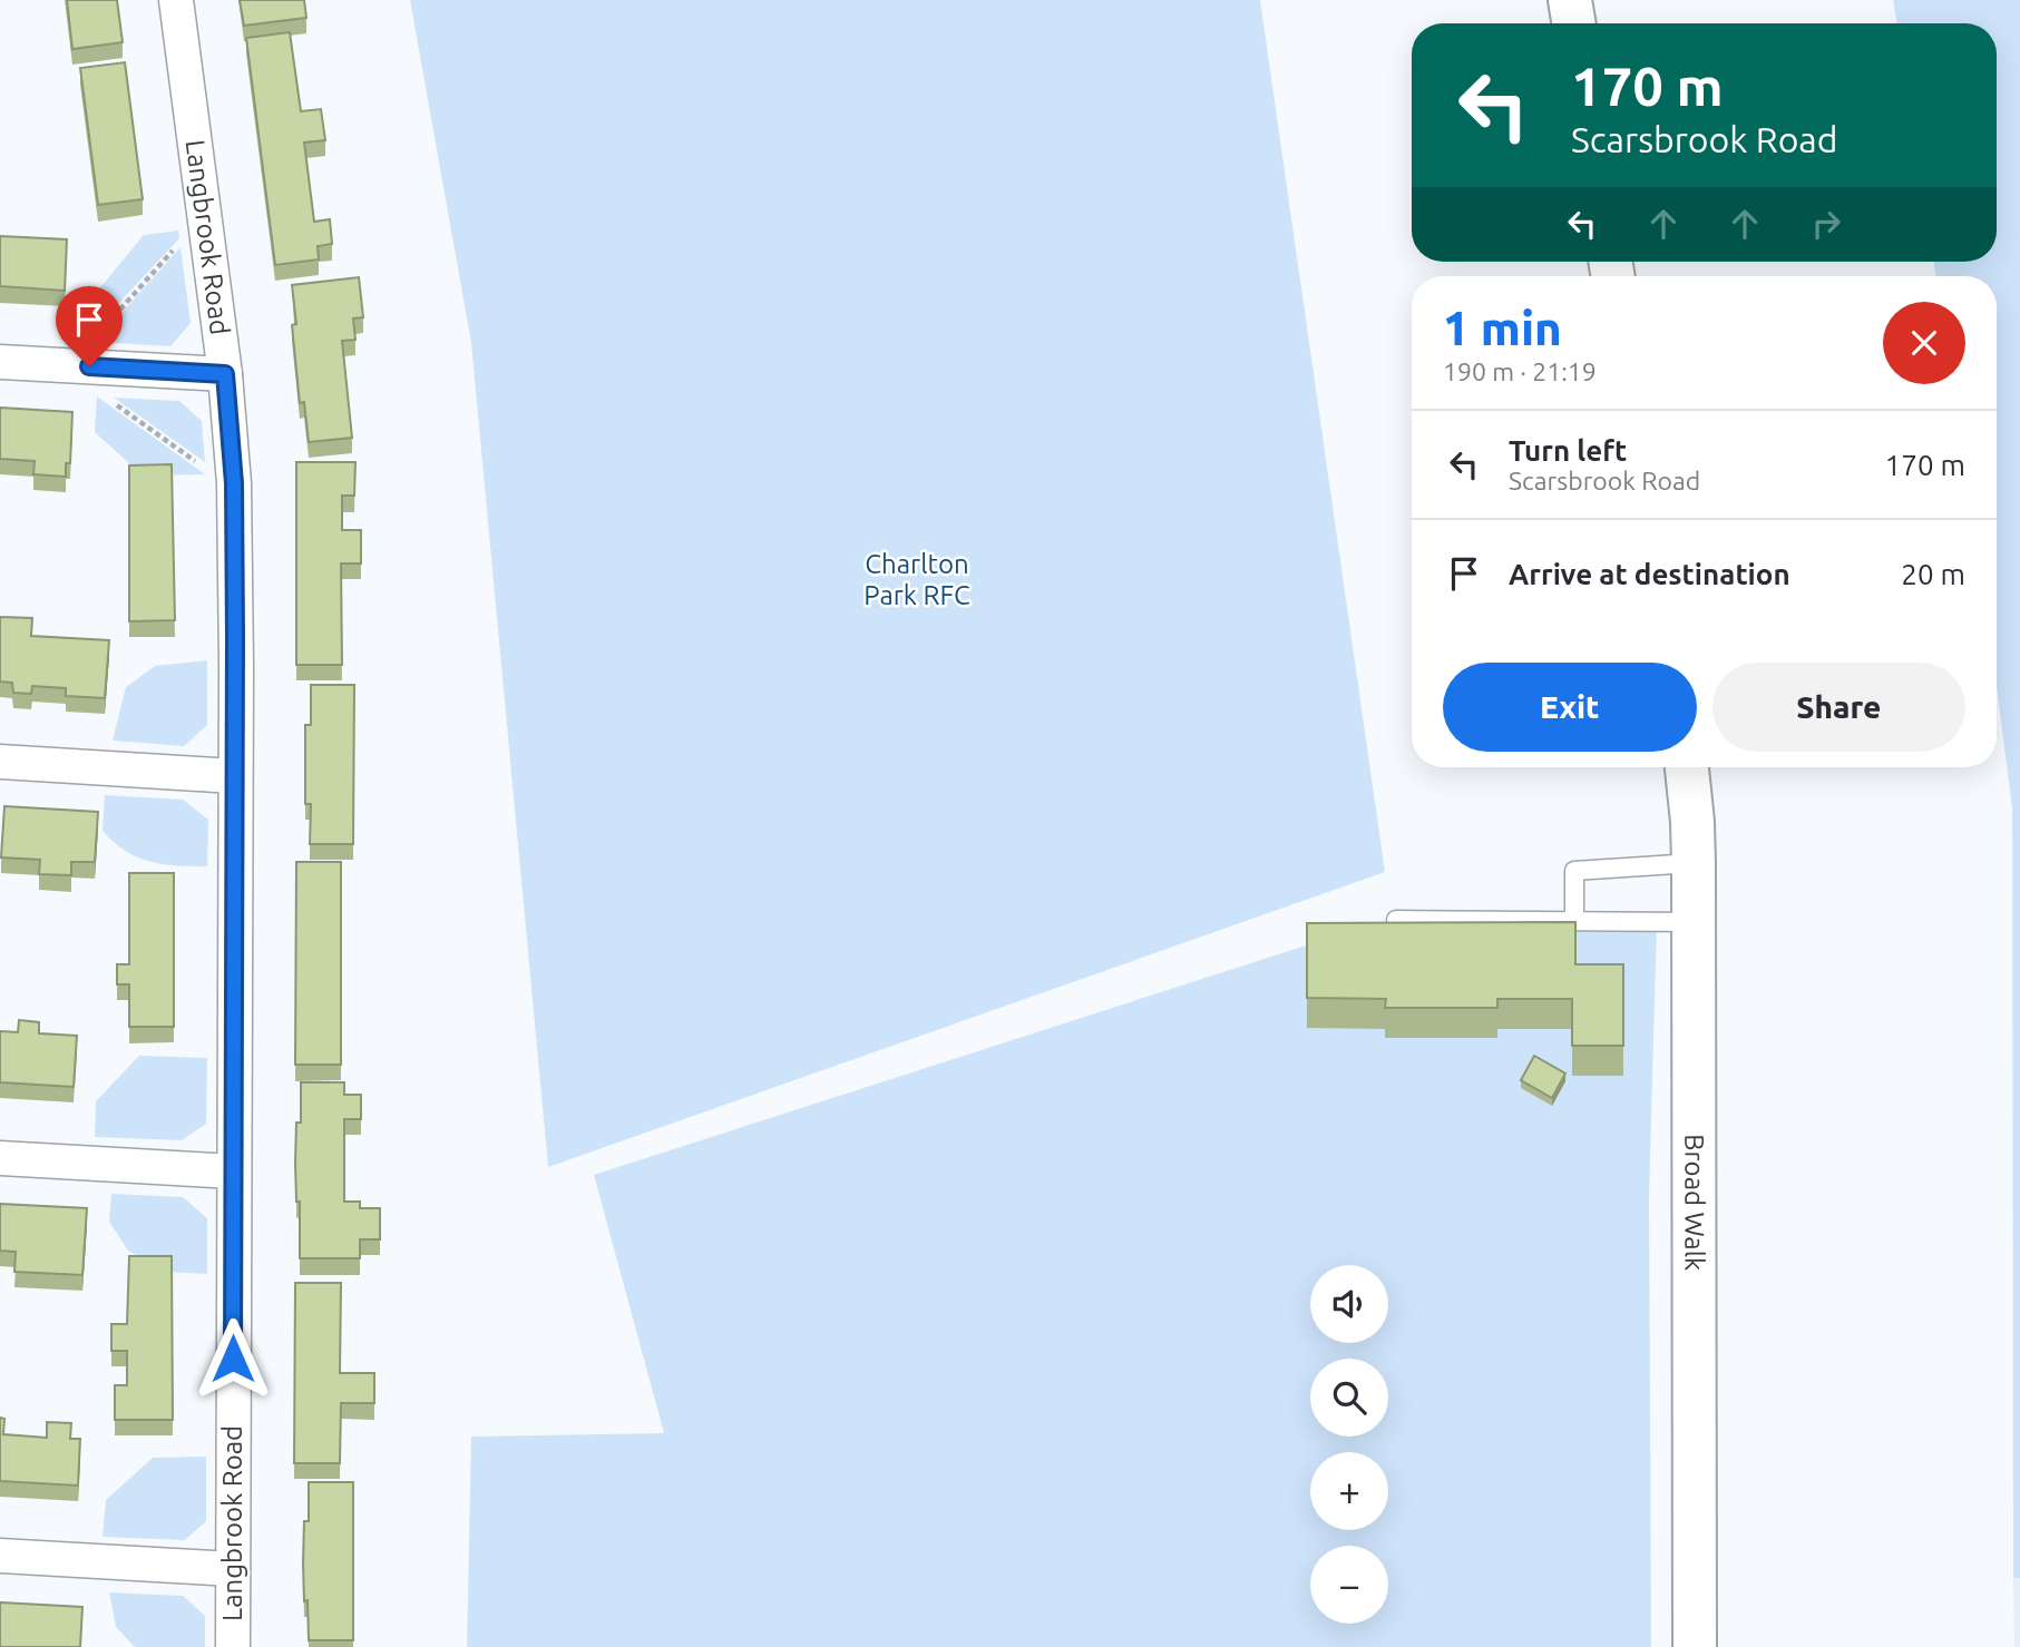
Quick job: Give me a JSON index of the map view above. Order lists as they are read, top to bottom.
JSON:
{
  "streets": {
    "street": ["Langbrook Road", "Broad Walk"]
  },
  "parks": ["Charlton Park RFC"],
  "page": {
    "turn": ["170 m", "Scarsbrook Road"],
    "heading": ["1 min", "190 m · 21:19"],
    "list": [
      {
        "name": "Turn left",
        "note": "Scarsbrook Road",
        "value": "170 m"
      },
      {
        "name": "Arrive at destination",
        "value": "20 m"
      }
    ],
    "buttons": ["Exit", "Share"],
    "map_buttons": ["+", "−"]
  }
}
